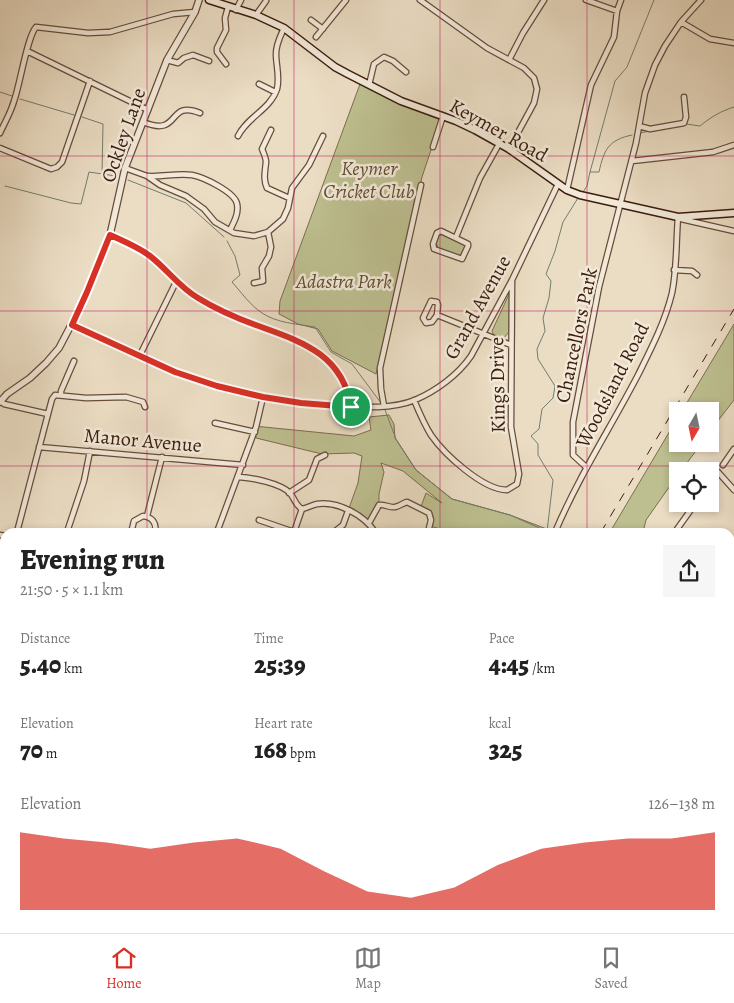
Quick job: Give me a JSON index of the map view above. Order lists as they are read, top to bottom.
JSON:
{
  "streets": {
    "main road": ["Keymer Road"],
    "street": [
      "Ockley Lane",
      "Grand Avenue",
      "Chancellors Park",
      "Kings Drive",
      "Woodsland Road",
      "Manor Avenue"
    ]
  },
  "crossings": [
    ["Keymer Road", "Grand Avenue"],
    ["Keymer Road", "Chancellors Park"],
    ["Keymer Road", "Woodsland Road"],
    ["Ockley Lane", "Grand Avenue"],
    ["Grand Avenue", "Kings Drive"],
    ["Chancellors Park", "Woodsland Road"]
  ],
  "parks": ["Keymer Cricket Club", "Adastra Park"],
  "north": "bottom",
  "page": {
    "heading": ["Evening run", "21:50 · 5 × 1.1 km"],
    "stats": [
      ["Distance", "5.40 km"],
      ["Time", "25:39"],
      ["Pace", "4:45 /km"],
      ["Elevation", "70 m"],
      ["Heart rate", "168 bpm"],
      ["kcal", "325"]
    ],
    "chart": ["Elevation", "126–138 m"],
    "tabs": ["Home", "Map", "Saved"]
  }
}
